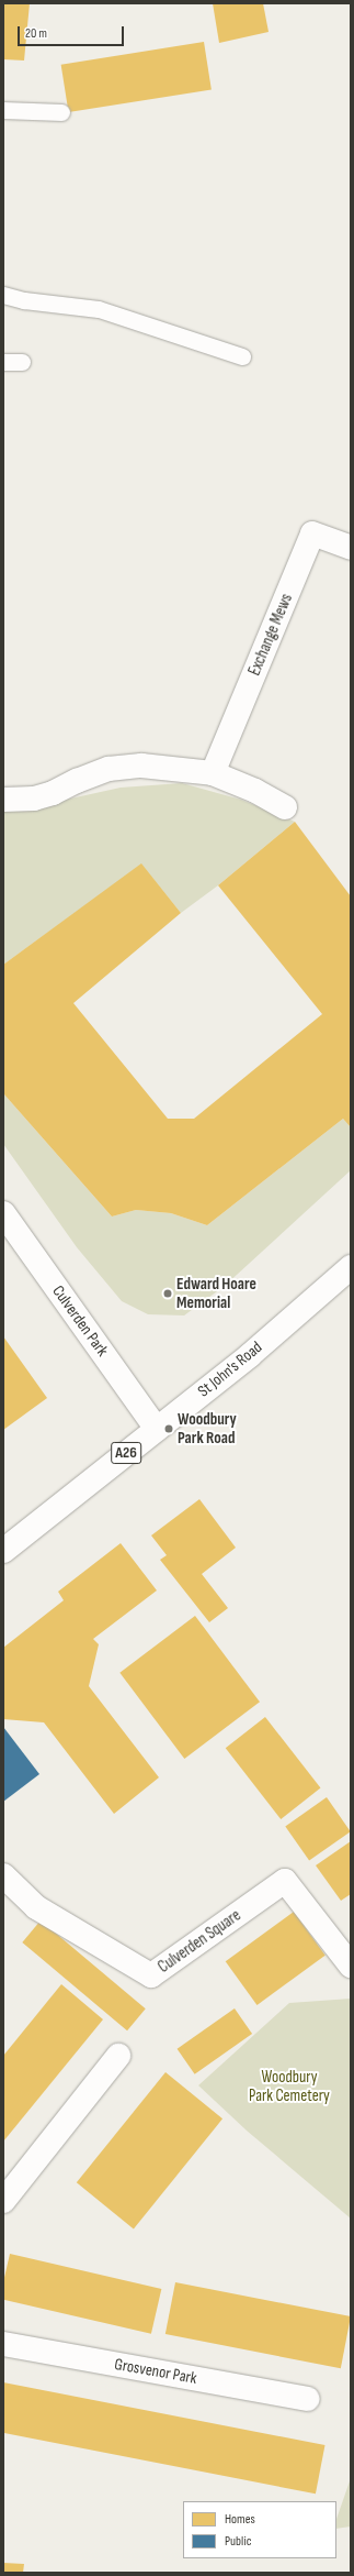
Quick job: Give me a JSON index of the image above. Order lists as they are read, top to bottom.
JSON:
{
  "streets": {
    "main road": [
      "Exchange Mews",
      "Culverden Park",
      "St John's Road",
      "A26",
      "Culverden Square",
      "Grosvenor Park"
    ]
  },
  "crossings": [
    ["Culverden Park", "St John's Road"]
  ],
  "parks": ["Woodbury Park Cemetery"],
  "places": ["Edward Hoare Memorial", "Woodbury Park Road"],
  "legend": ["Homes", "Public"],
  "scale_bar": "20 m"
}
